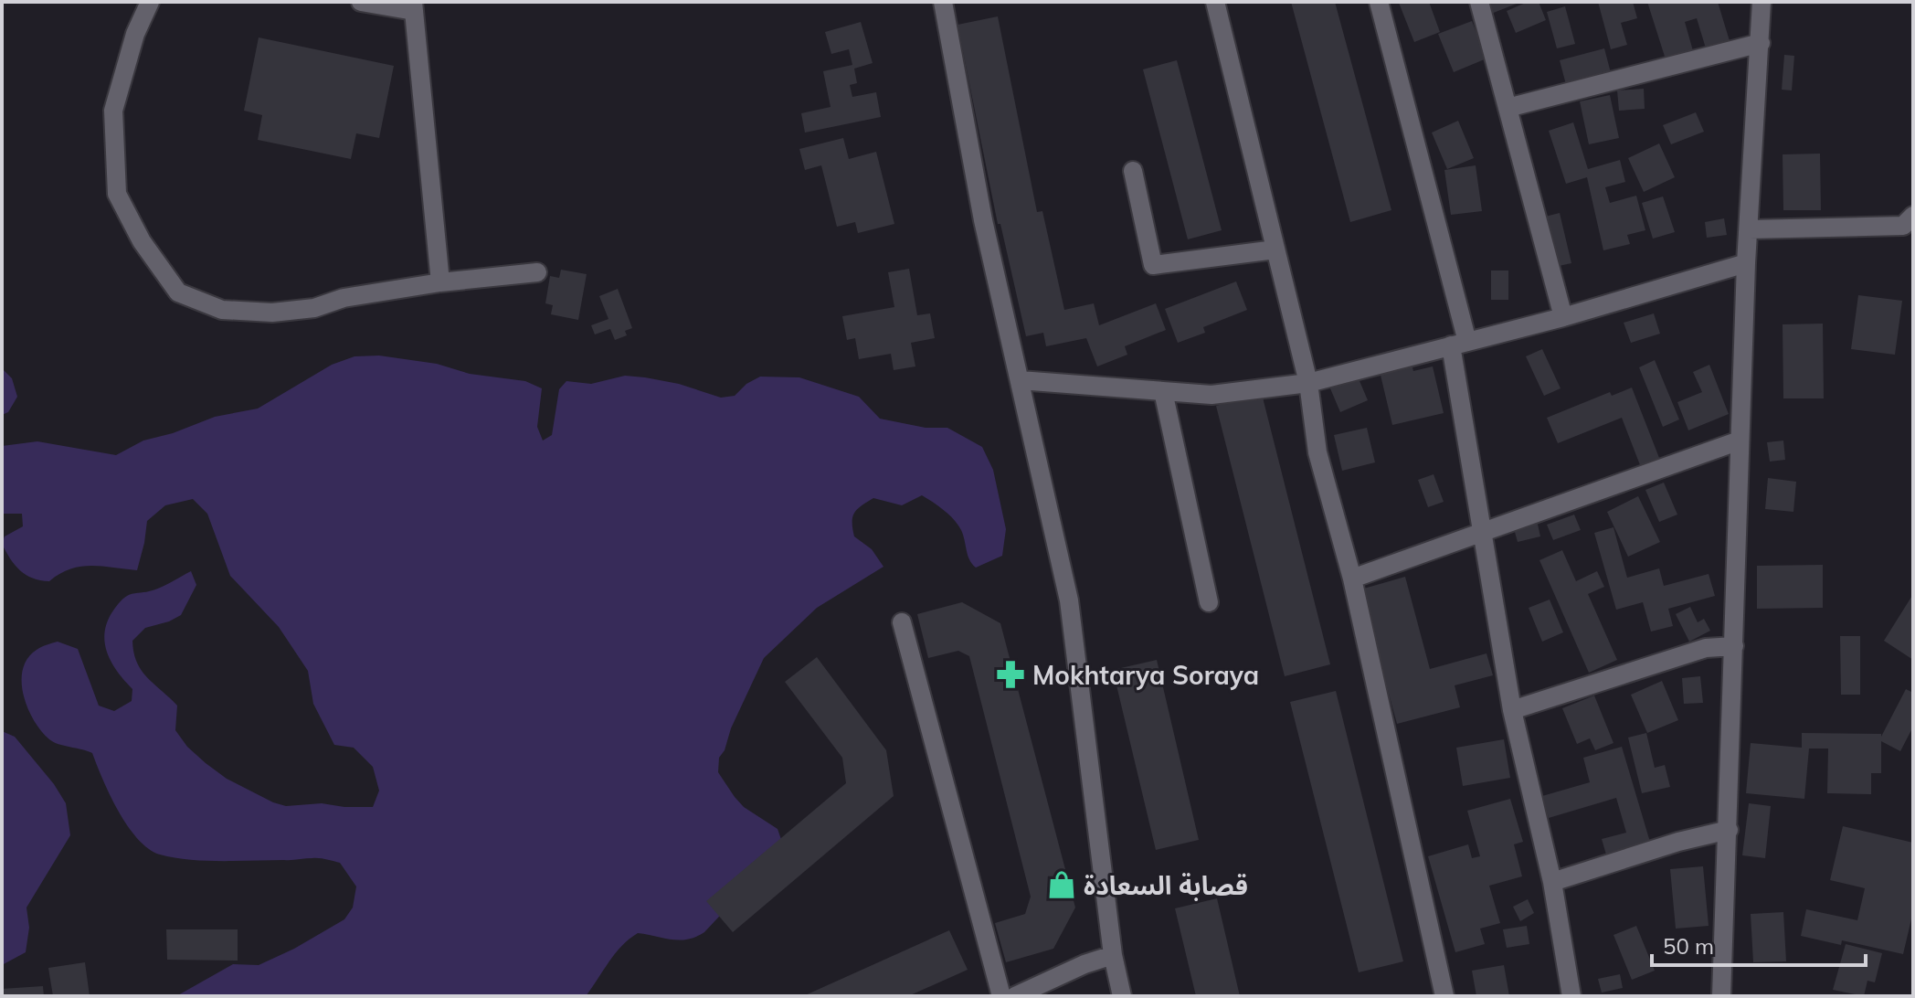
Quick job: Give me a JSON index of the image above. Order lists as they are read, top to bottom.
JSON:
{
  "places": {
    "pharmacy": ["Mokhtarya Soraya"],
    "shop": ["قصابة السعادة"]
  },
  "scale_bar": "50 m"
}
